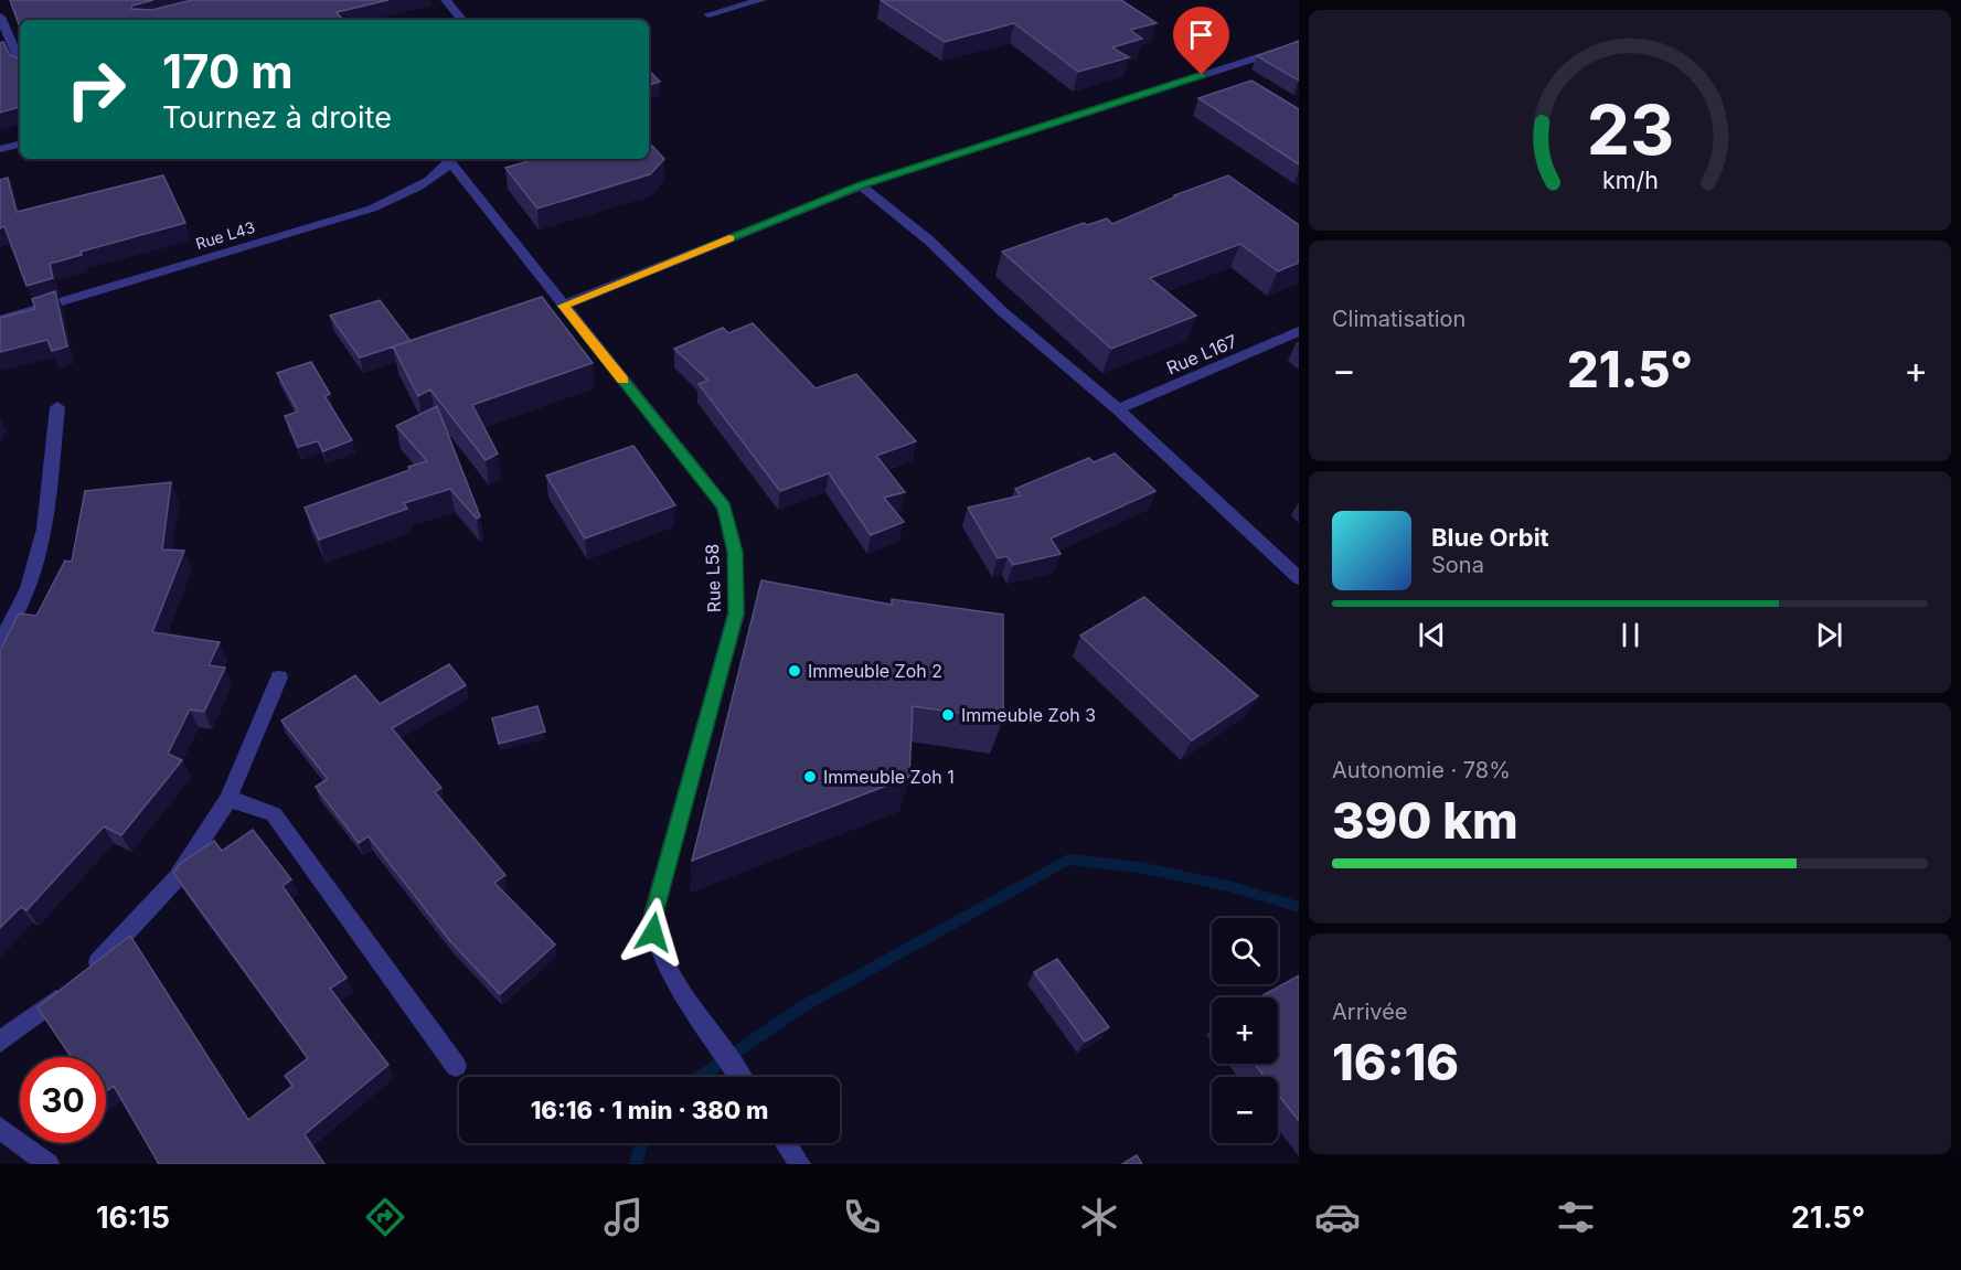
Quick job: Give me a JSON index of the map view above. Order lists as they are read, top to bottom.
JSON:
{
  "streets": {
    "street": ["Rue L43", "Rue L167", "Rue L58"]
  },
  "crossings": [
    ["Rue L43", "Rue L58"]
  ],
  "places": ["Immeuble Zoh 2", "Immeuble Zoh 3", "Immeuble Zoh 1"],
  "page": {
    "turn": ["170 m", "Tournez à droite"],
    "tile": [
      "Climatisation",
      ["Autonomie · 78%", "390 km"],
      ["Arrivée", "16:16"]
    ],
    "heat": ["−", "21.5°", "+"],
    "song": ["Blue Orbit", "Sona"],
    "map_buttons": ["+", "−"],
    "limit": "30",
    "trip": "16:16 · 1 min · 380 m",
    "tabs": ["16:15", "21.5°"],
    "gauge": ["23", "km/h"]
  }
}
